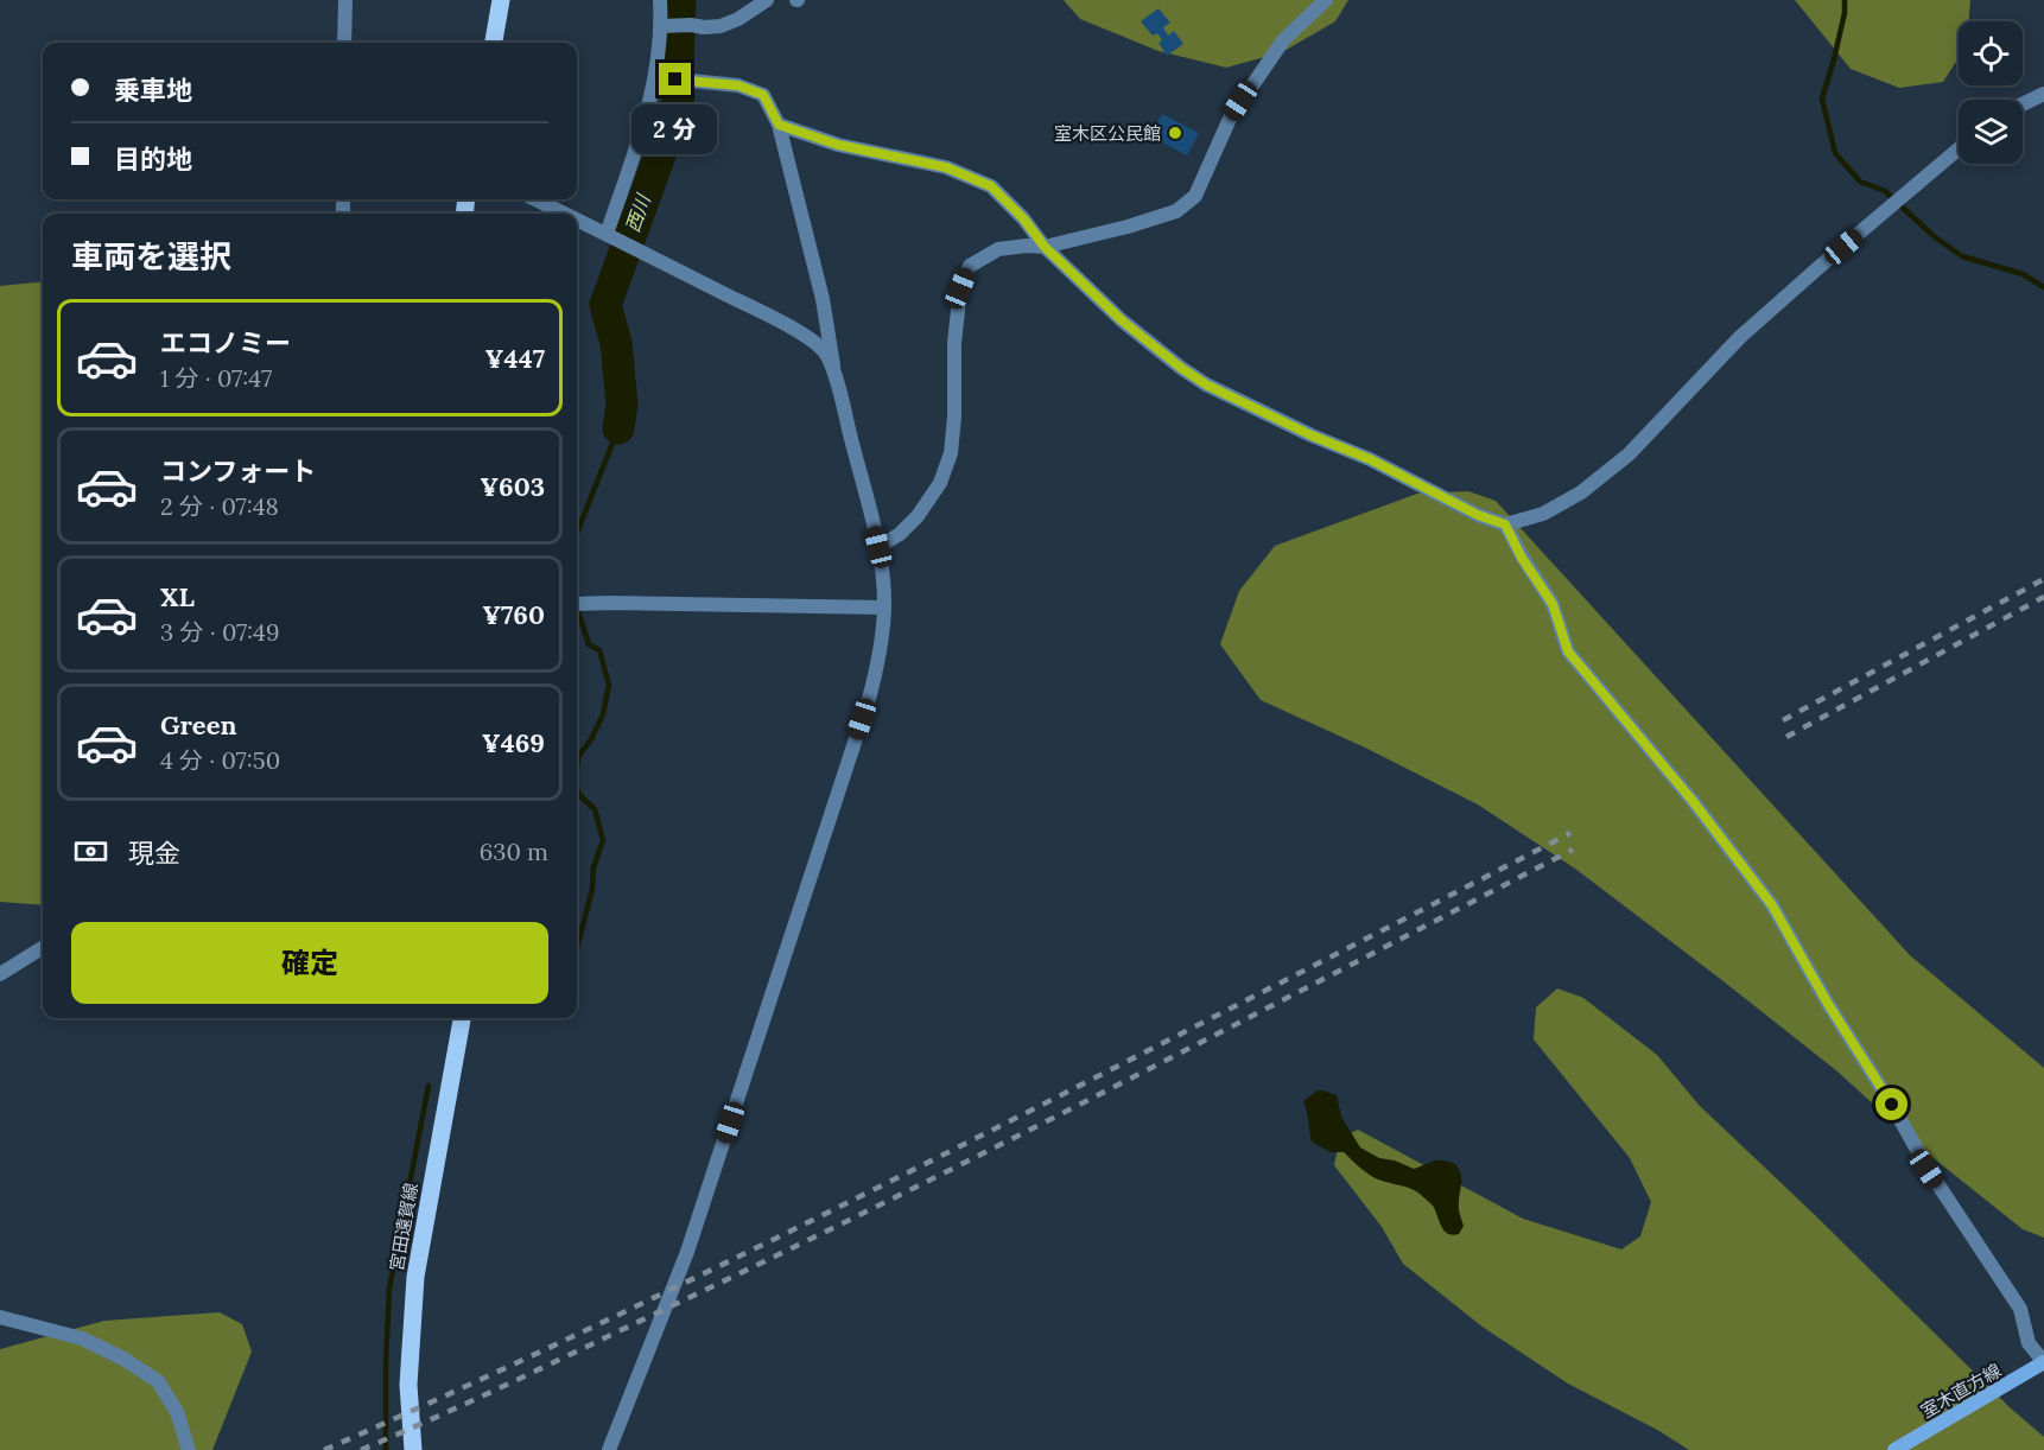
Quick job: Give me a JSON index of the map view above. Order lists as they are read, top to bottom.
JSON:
{
  "streets": {
    "main road": ["宮田遠賀線", "室木直方線"]
  },
  "water": ["西川"],
  "places": ["室木区公民館"],
  "page": {
    "banner": ["乗車地", "目的地"],
    "bubble": "2 分",
    "heading": "車両を選択",
    "list": [
      {
        "name": "エコノミー",
        "note": "1 分 · 07:47",
        "value": "¥447"
      },
      {
        "name": "コンフォート",
        "note": "2 分 · 07:48",
        "value": "¥603"
      },
      {
        "name": "XL",
        "note": "3 分 · 07:49",
        "value": "¥760"
      },
      {
        "name": "Green",
        "note": "4 分 · 07:50",
        "value": "¥469"
      }
    ],
    "pay": ["現金", "630 m"],
    "buttons": "確定"
  }
}
